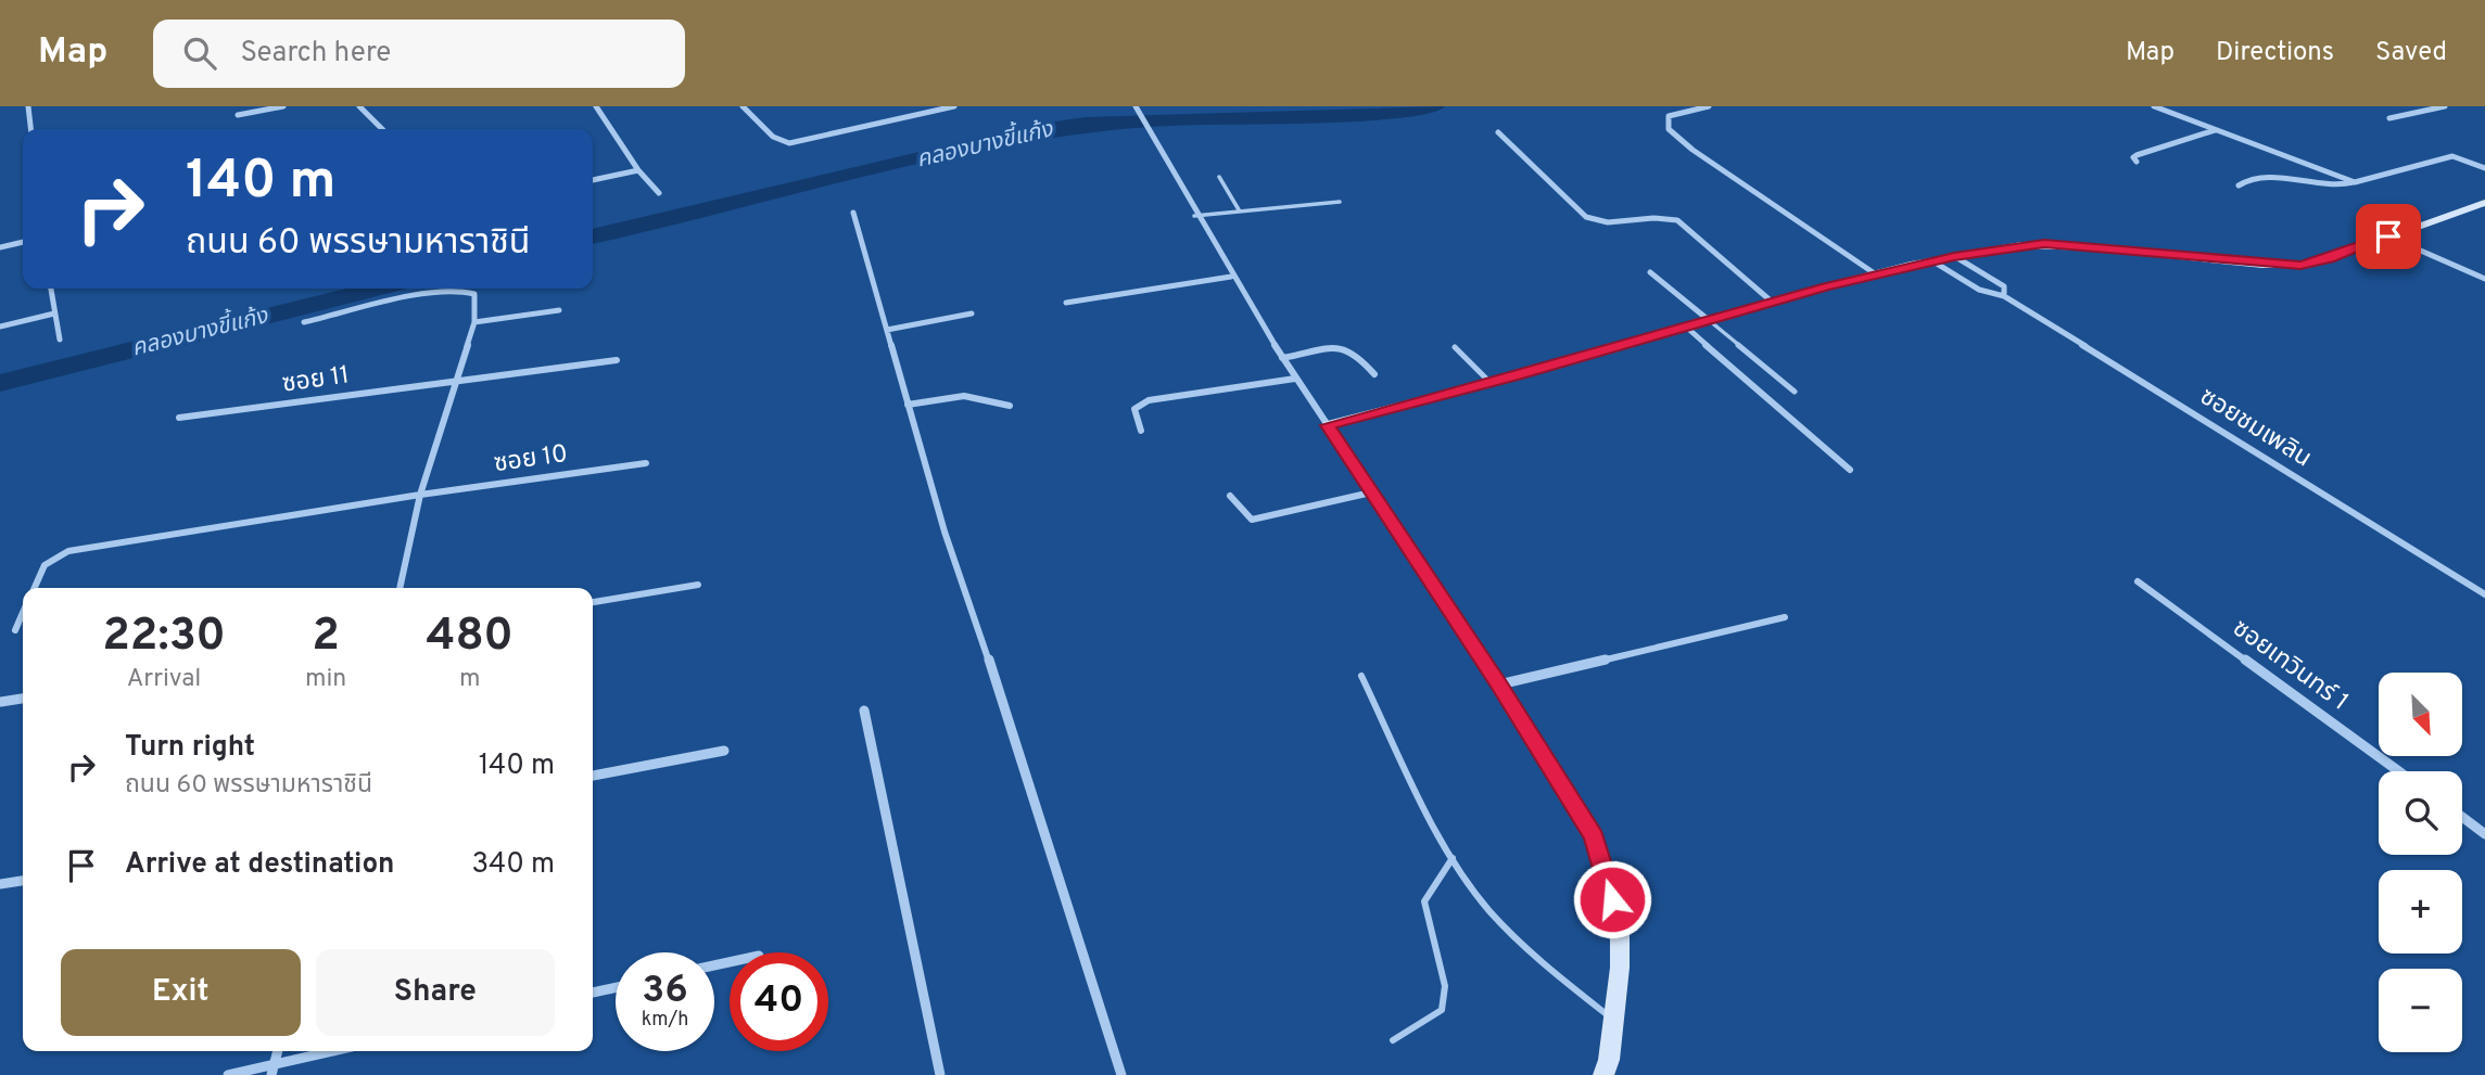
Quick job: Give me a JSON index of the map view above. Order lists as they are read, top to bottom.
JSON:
{
  "streets": {
    "street": [
      "ซอย 11",
      "ซอยชมเพลิน",
      "ซอย 10",
      "ซอยเทวินทร์ 1"
    ]
  },
  "water": ["คลองบางขี้แก้ง"],
  "north": "bottom right",
  "page": {
    "header": "Map",
    "search": "Search here",
    "nav": ["Map", "Directions", "Saved"],
    "turn": ["140 m", "ถนน 60 พรรษามหาราชินี"],
    "eta": [
      "22:30",
      "Arrival",
      "2",
      "min",
      "480",
      "m"
    ],
    "map_buttons": ["+", "−"],
    "list": [
      {
        "name": "Turn right",
        "note": "ถนน 60 พรรษามหาราชินี",
        "value": "140 m"
      },
      {
        "name": "Arrive at destination",
        "value": "340 m"
      }
    ],
    "buttons": ["Exit", "Share"],
    "speed": "36 km/h",
    "limit": "40"
  }
}
